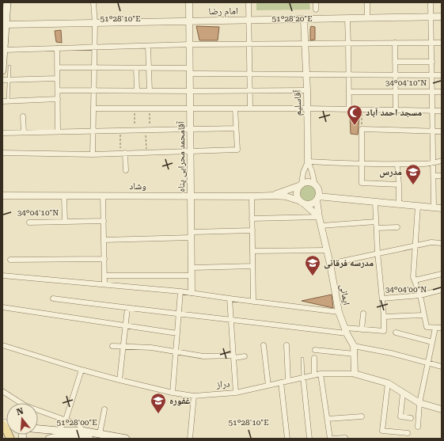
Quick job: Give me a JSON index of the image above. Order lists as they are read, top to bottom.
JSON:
{
  "streets": {
    "street": [
      "امام رضا",
      "آقاسلیم",
      "آقامحمد محرابی پناه",
      "وشاد",
      "ایمانی",
      "دراز"
    ]
  },
  "crossings": [
    ["امام رضا", "آقاسلیم"],
    ["امام رضا", "آقامحمد محرابی پناه"],
    ["آقاسلیم", "ایمانی"],
    ["آقامحمد محرابی پناه", "وشاد"],
    ["ایمانی", "دراز"]
  ],
  "places": {
    "mosque": ["مسجد احمد آباد"],
    "school or university": ["مدرس", "مدرسه فرقانی", "غفوره"]
  },
  "north": "top",
  "coordinates": [
    "51°28'10\"E",
    "51°28'20\"E",
    "34°04'10\"N",
    "34°04'00\"N",
    "51°28'00\"E"
  ]
}
